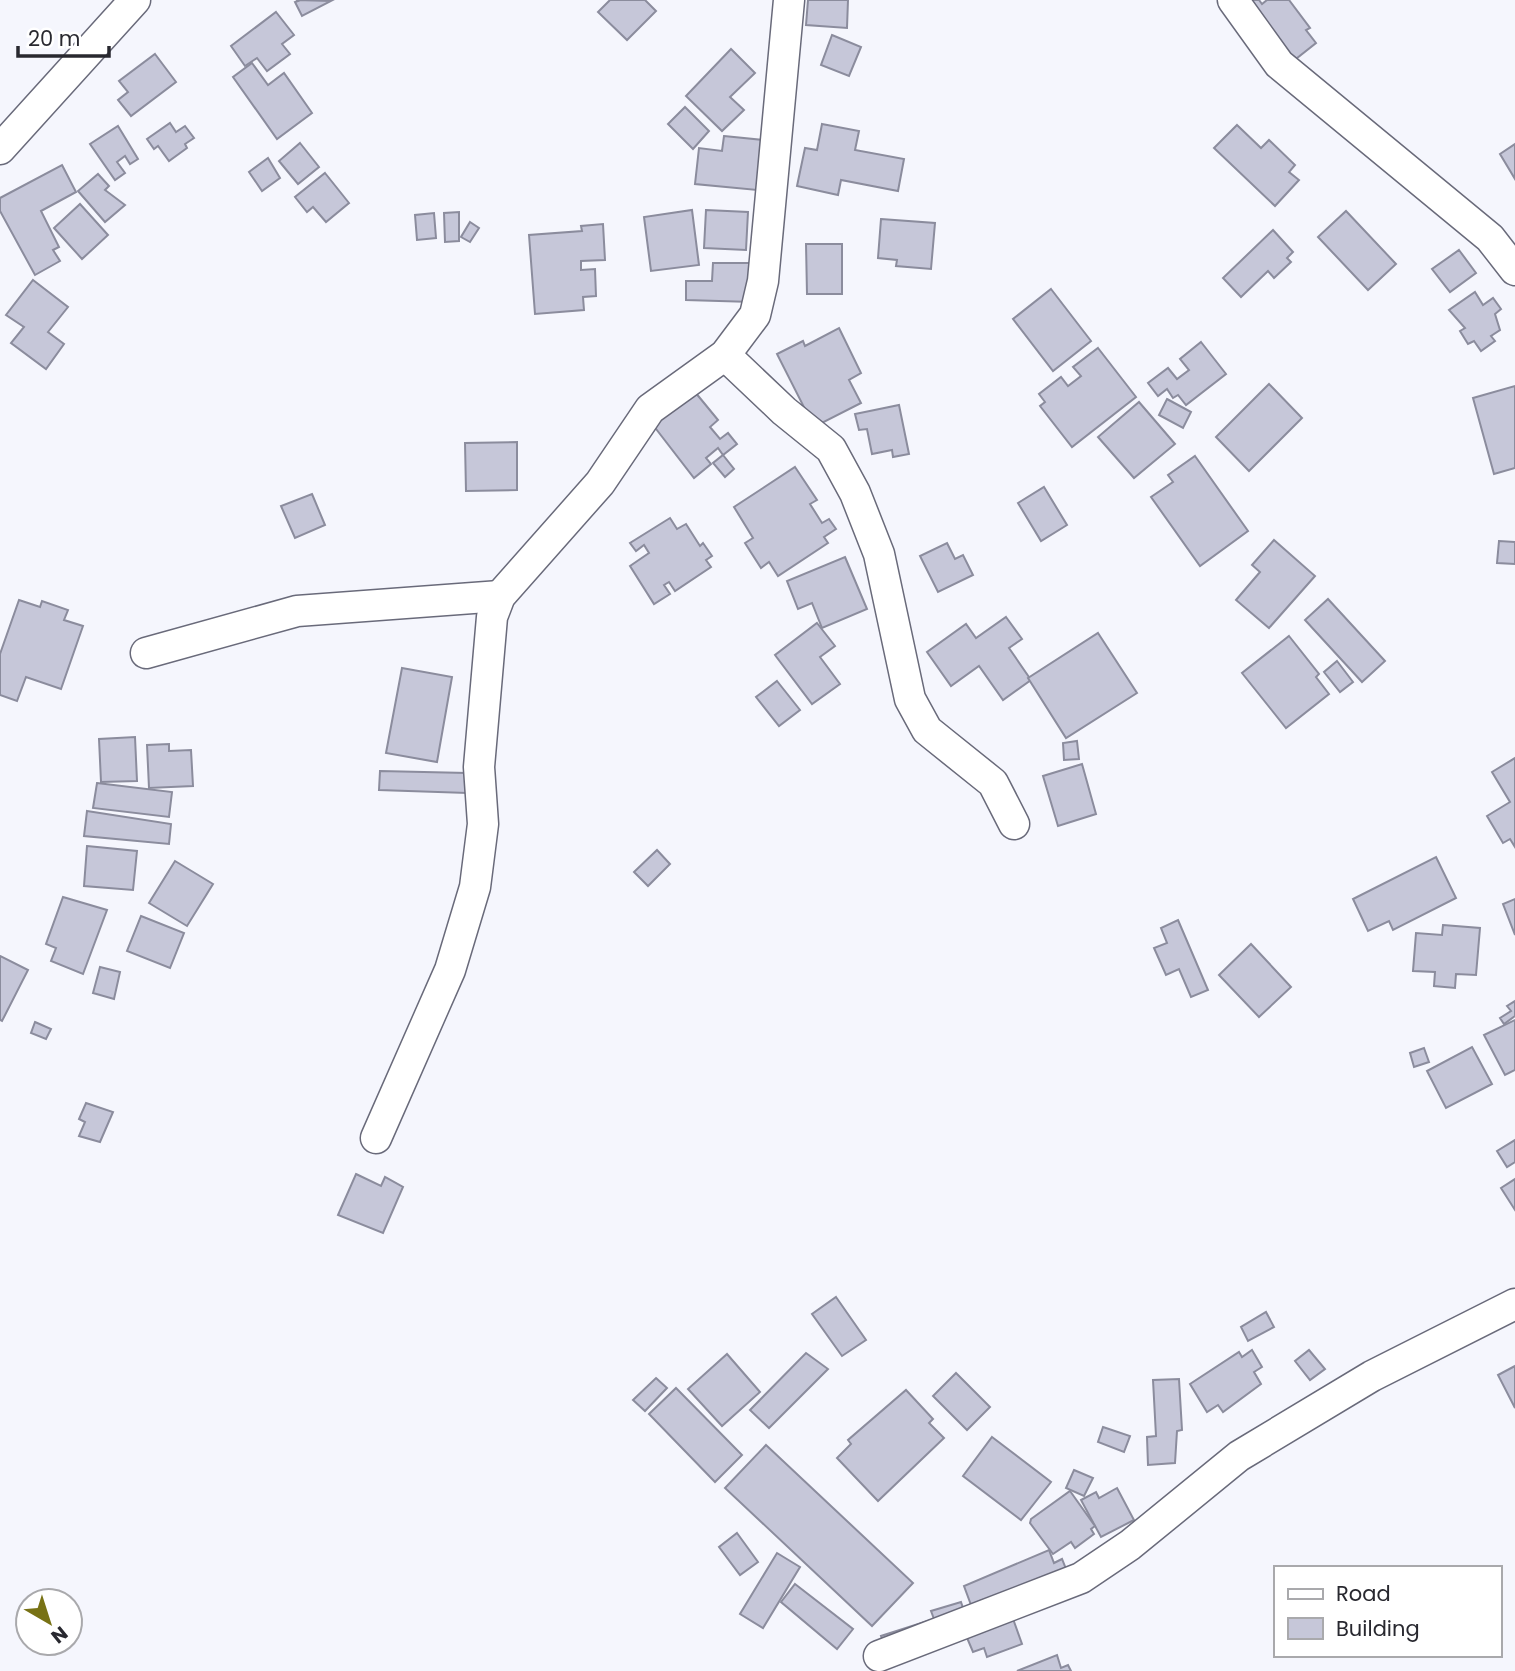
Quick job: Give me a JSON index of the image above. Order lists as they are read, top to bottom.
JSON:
{
  "legend": ["Road", "Building"],
  "scale_bar": "20 m",
  "north": "bottom right"
}
